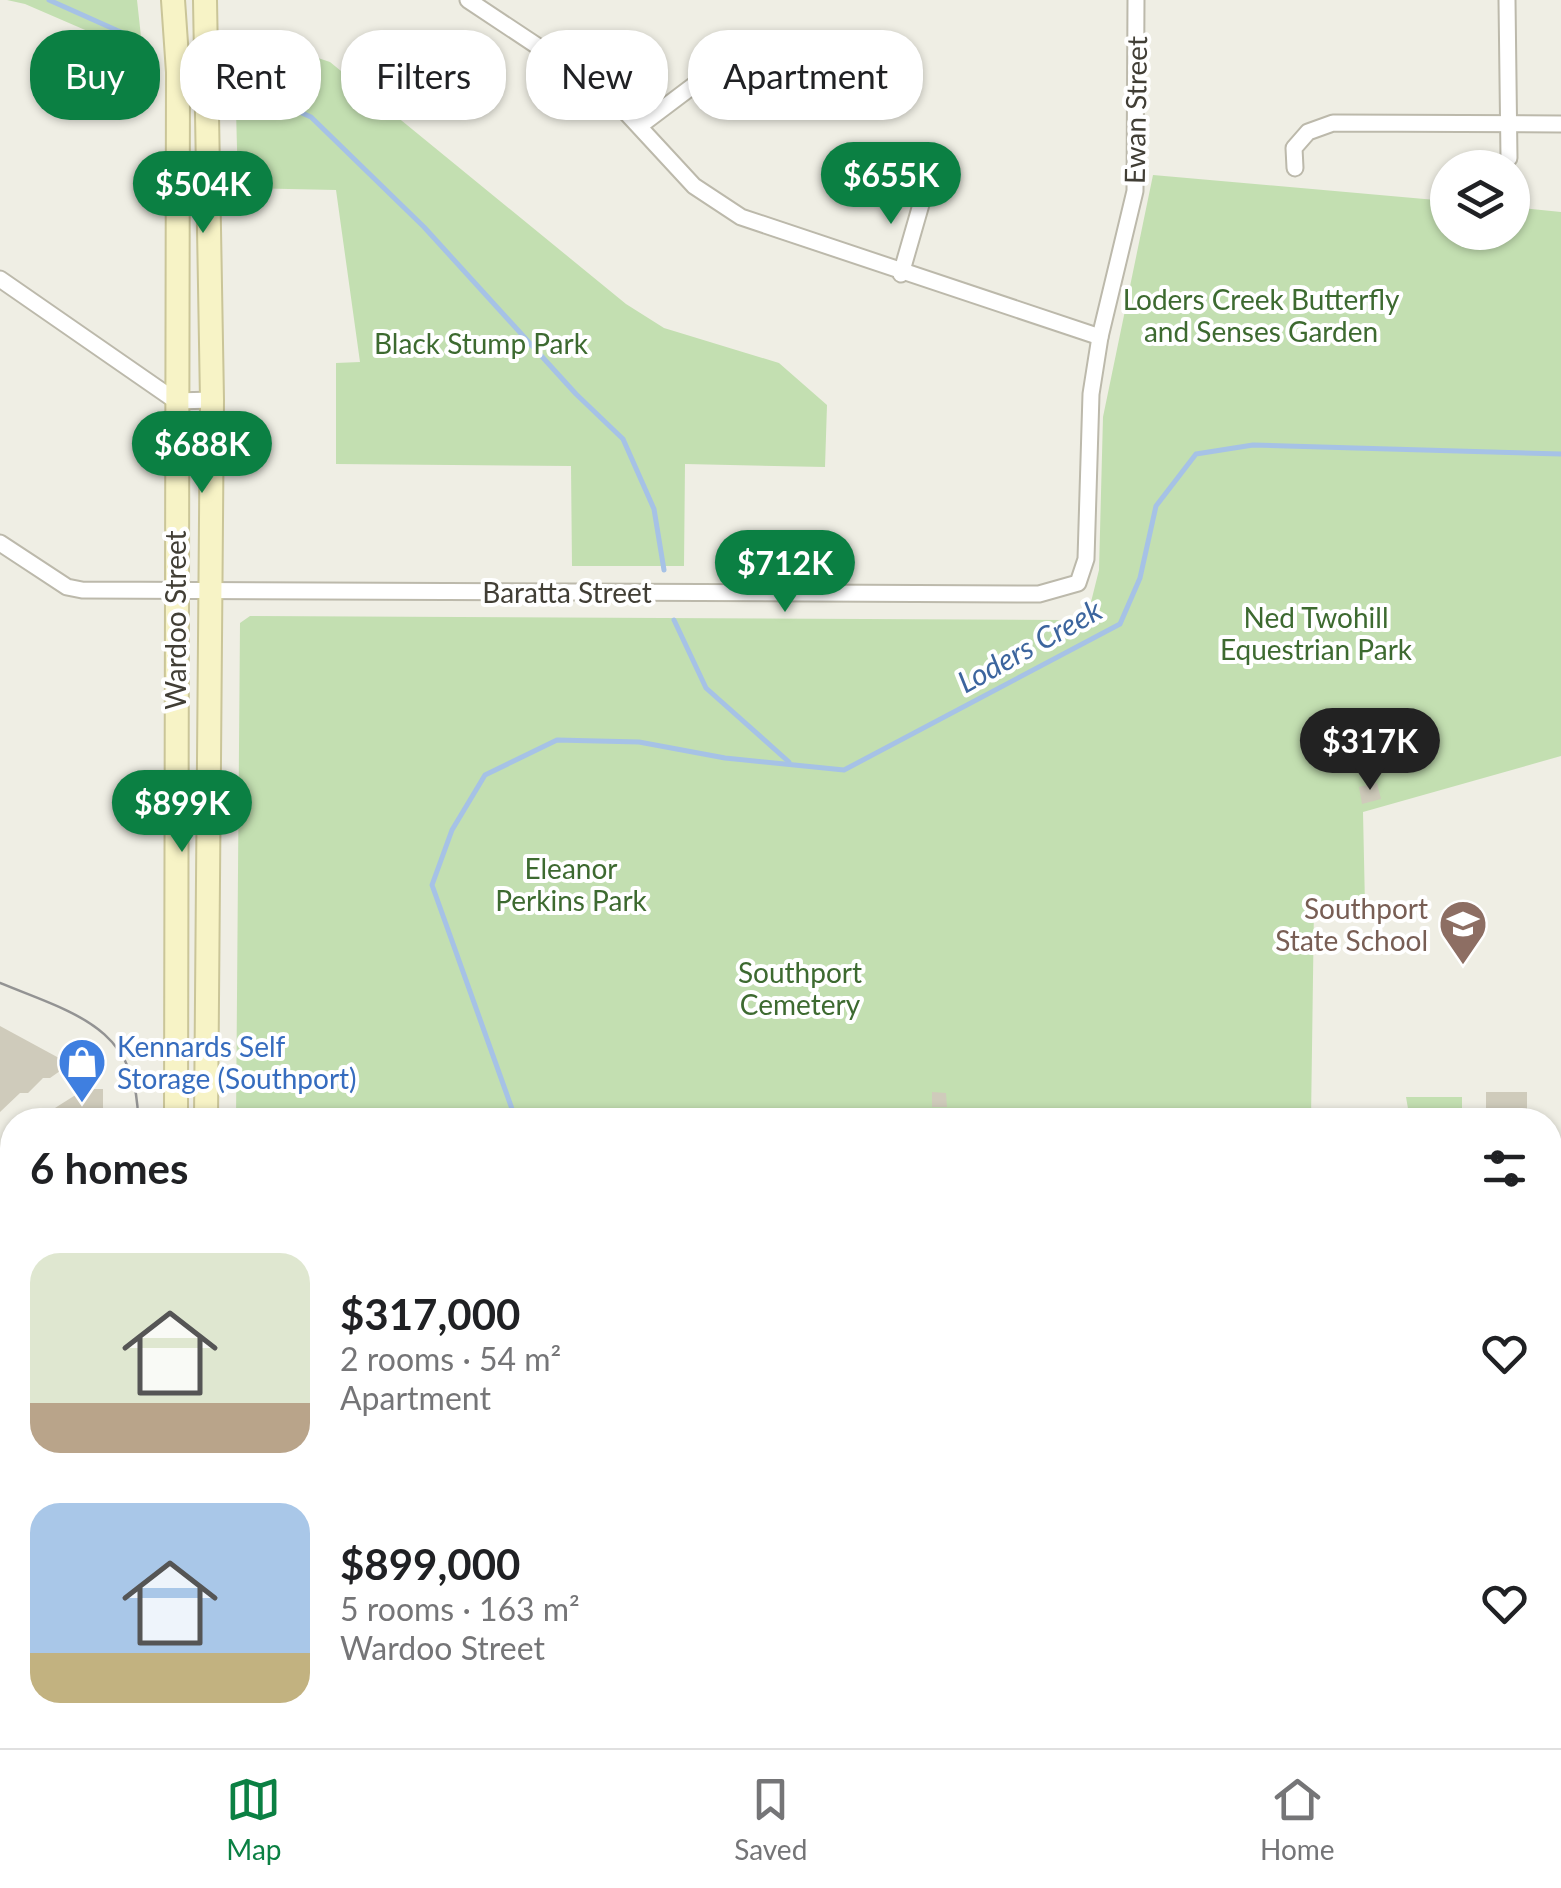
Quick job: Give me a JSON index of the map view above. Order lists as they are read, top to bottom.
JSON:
{
  "streets": {
    "main road": ["Wardoo Street"],
    "street": ["Ewan Street", "Baratta Street"]
  },
  "crossings": [
    ["Ewan Street", "Baratta Street"],
    ["Baratta Street", "Wardoo Street"]
  ],
  "water": ["Loders Creek"],
  "parks": [
    "Loders Creek Butterfly and Senses Garden",
    "Black Stump Park",
    "Ned Twohill Equestrian Park",
    "Eleanor Perkins Park",
    "Southport Cemetery"
  ],
  "places": {
    "school or university": ["Southport State School"],
    "shop": ["Kennards Self Storage (Southport)"]
  },
  "page": {
    "chip": [
      "Buy",
      "Rent",
      "Filters",
      "New",
      "Apartment"
    ],
    "price": [
      "$655K",
      "$504K",
      "$688K",
      "$712K",
      "$317K",
      "$899K"
    ],
    "heading": "6 homes",
    "list": [
      {
        "name": "$317,000",
        "note": "2 rooms · 54 m² · Apartment"
      },
      {
        "name": "$899,000",
        "note": "5 rooms · 163 m² · Wardoo Street"
      }
    ],
    "tabs": ["Map", "Saved", "Home"]
  }
}
